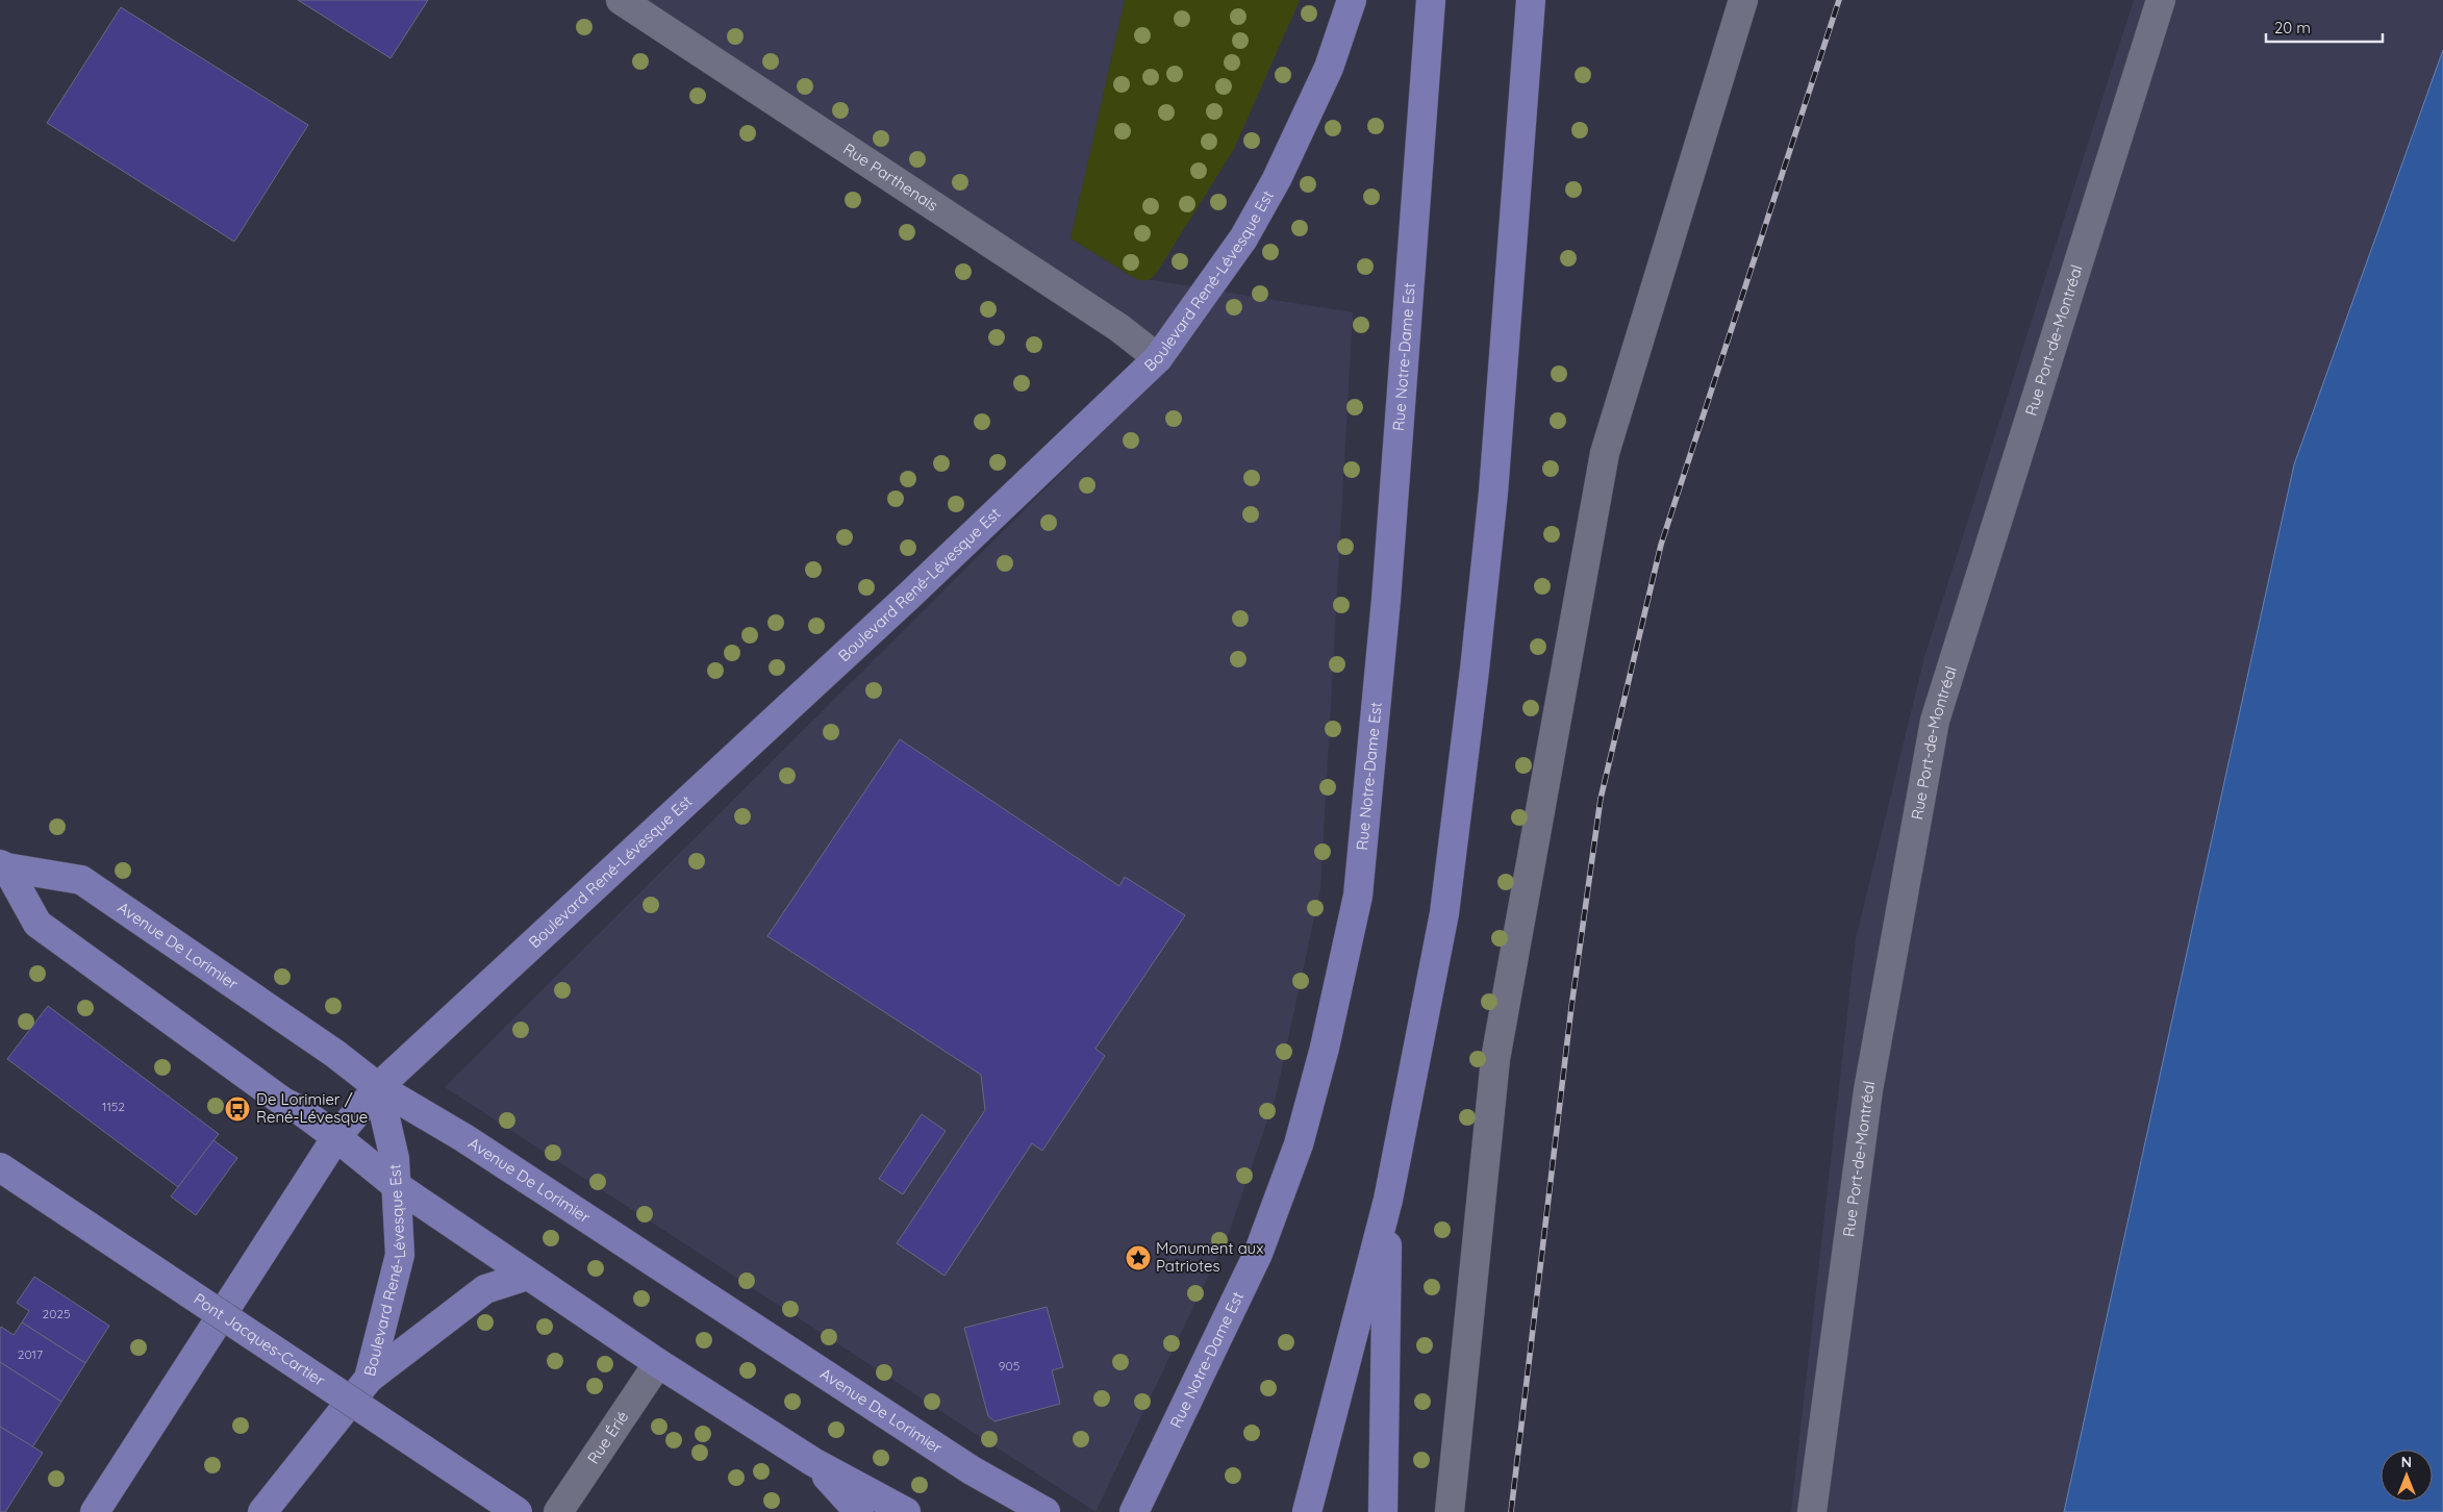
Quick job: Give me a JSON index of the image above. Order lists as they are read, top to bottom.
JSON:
{
  "streets": {
    "main road": [
      "Boulevard René-Lévesque Est",
      "Rue Notre-Dame Est",
      "Avenue De Lorimier",
      "Pont Jacques-Cartier"
    ],
    "street": ["Rue Parthenais", "Rue Port-de-Montréal", "Rue Érié"]
  },
  "crossings": [
    ["Rue Parthenais", "Boulevard René-Lévesque Est"],
    ["Boulevard René-Lévesque Est", "Avenue De Lorimier"],
    ["Avenue De Lorimier", "Rue Érié"]
  ],
  "places": {
    "bus stop": ["De Lorimier / René-Lévesque"],
    "place": ["Monument aux Patriotes"]
  },
  "house_numbers": [
    "1152",
    "2025",
    "2017",
    "905"
  ],
  "scale_bar": "20 m",
  "north": "top"
}
